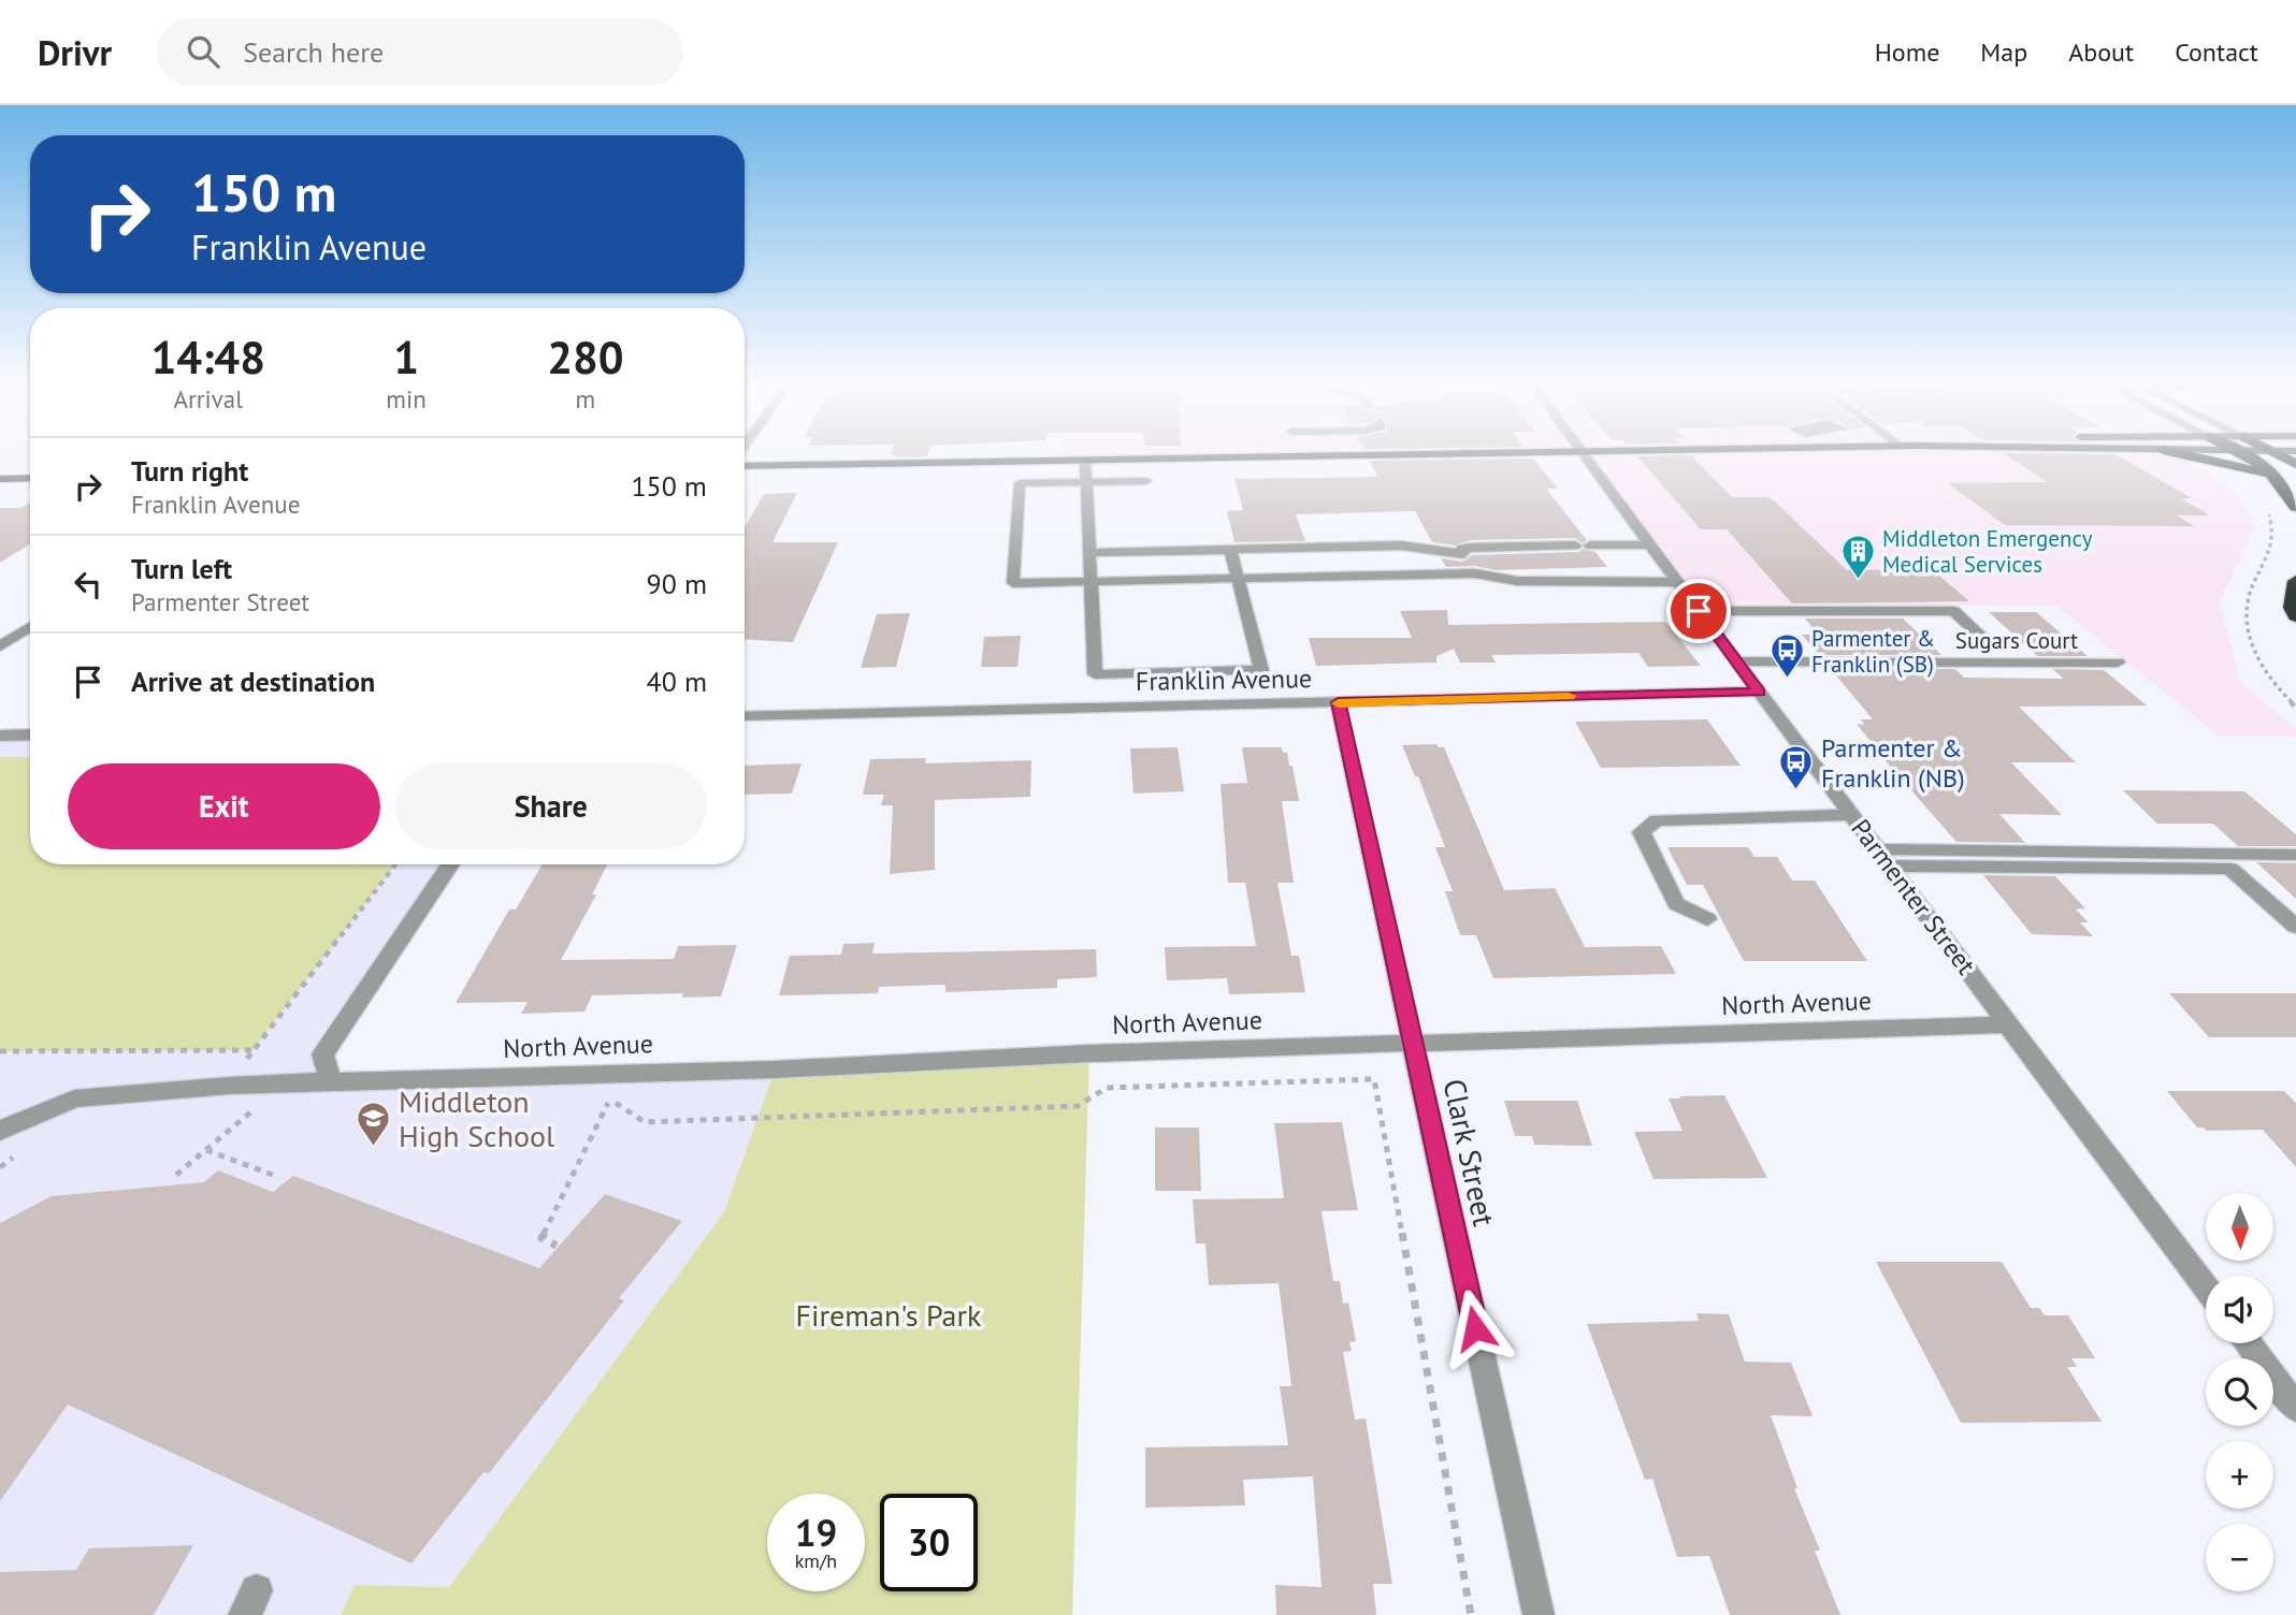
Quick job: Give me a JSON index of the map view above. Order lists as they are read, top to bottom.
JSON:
{
  "streets": {
    "street": [
      "Sugars Court",
      "Franklin Avenue",
      "Parmenter Street",
      "North Avenue",
      "Clark Street"
    ]
  },
  "crossings": [
    ["Sugars Court", "Parmenter Street"],
    ["Franklin Avenue", "Parmenter Street"],
    ["Franklin Avenue", "Clark Street"],
    ["Parmenter Street", "North Avenue"],
    ["North Avenue", "Clark Street"]
  ],
  "parks": ["Fireman's Park"],
  "places": {
    "building": ["Middleton Emergency Medical Services"],
    "bus stop": ["Parmenter & Franklin (SB)", "Parmenter & Franklin (NB)"],
    "school or university": ["Middleton High School"]
  },
  "north": "bottom",
  "page": {
    "header": "Drivr",
    "search": "Search here",
    "nav": [
      "Home",
      "Map",
      "About",
      "Contact"
    ],
    "turn": ["150 m", "Franklin Avenue"],
    "eta": [
      "14:48",
      "Arrival",
      "1",
      "min",
      "280",
      "m"
    ],
    "list": [
      {
        "name": "Turn right",
        "note": "Franklin Avenue",
        "value": "150 m"
      },
      {
        "name": "Turn left",
        "note": "Parmenter Street",
        "value": "90 m"
      },
      {
        "name": "Arrive at destination",
        "value": "40 m"
      }
    ],
    "buttons": ["Exit", "Share"],
    "map_buttons": ["+", "−"],
    "speed": "19 km/h",
    "limit": "30"
  }
}
